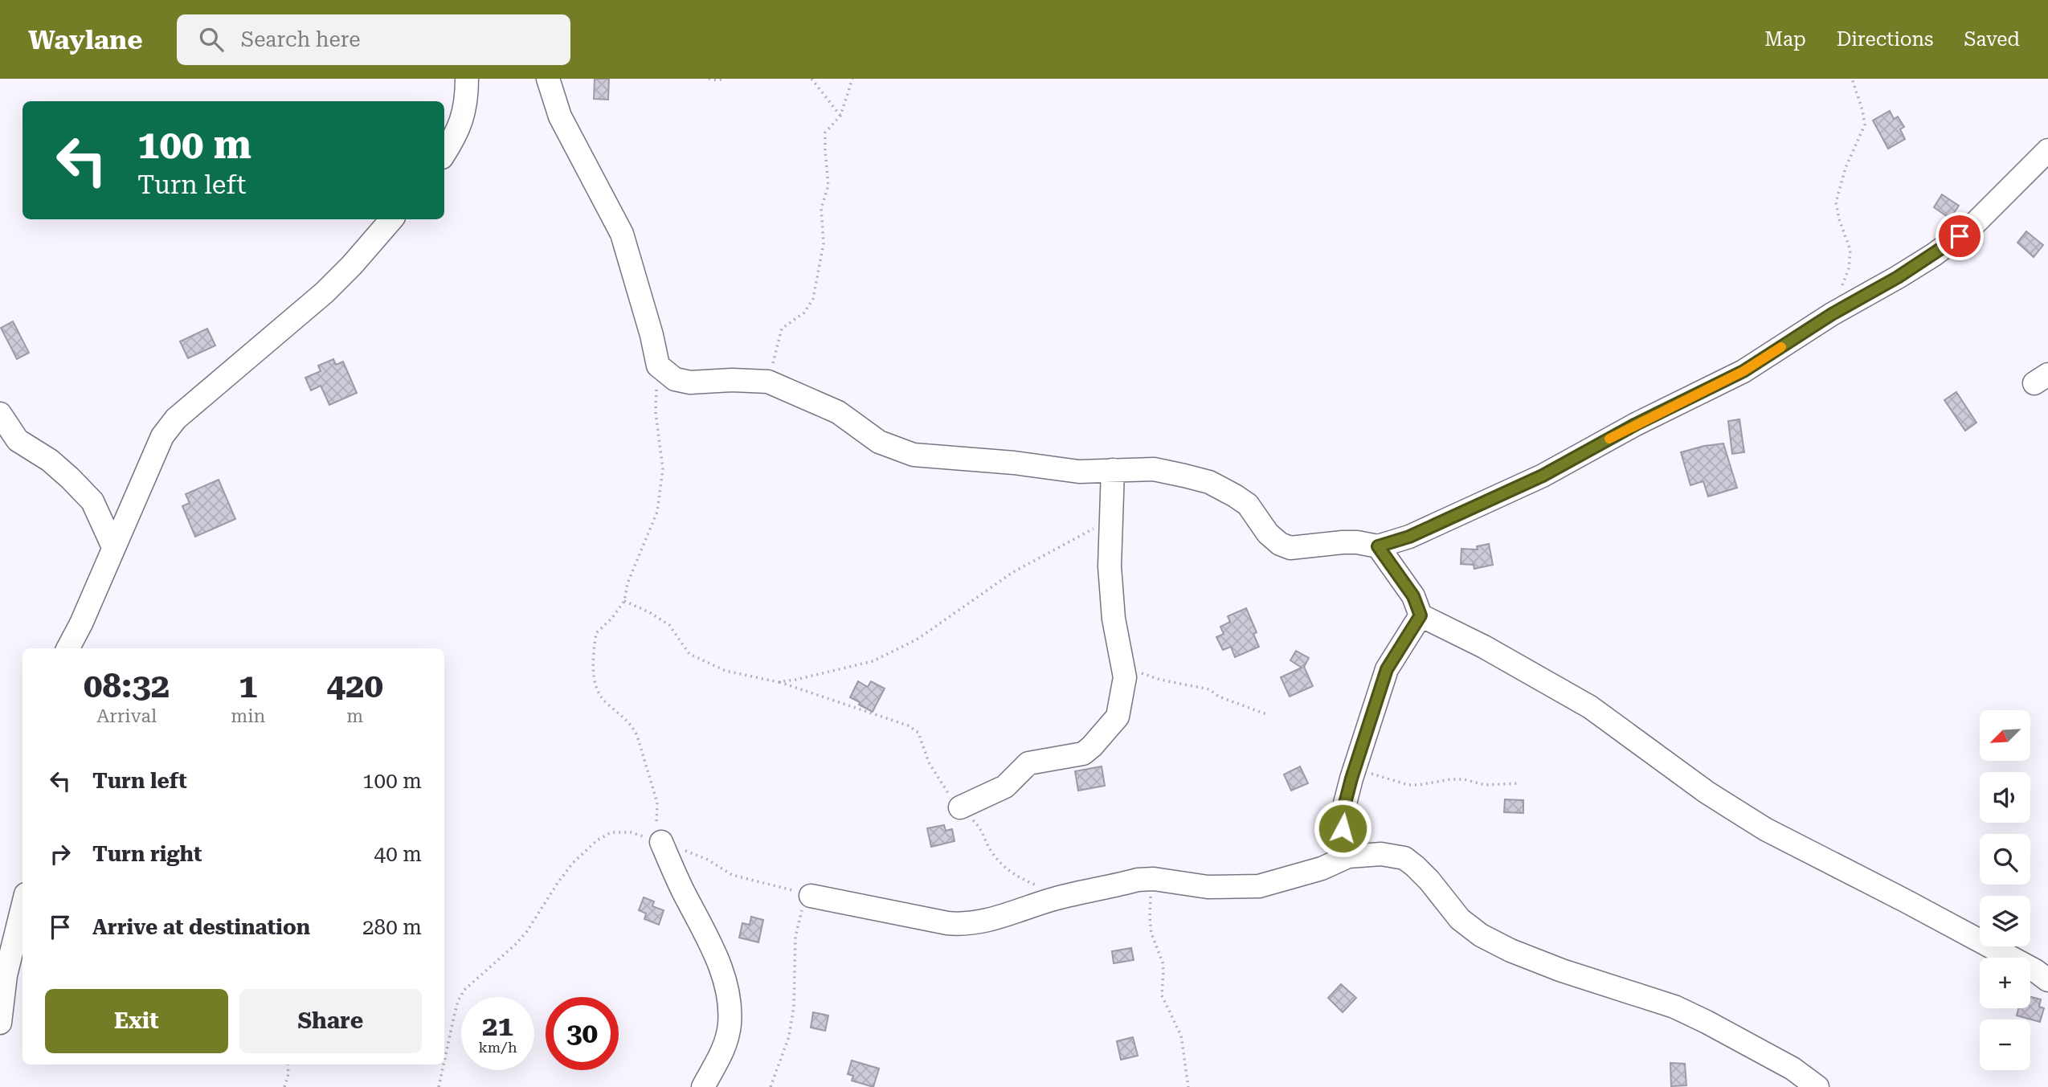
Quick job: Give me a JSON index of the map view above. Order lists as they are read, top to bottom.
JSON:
{
  "north": "bottom left",
  "page": {
    "header": "Waylane",
    "search": "Search here",
    "nav": ["Map", "Directions", "Saved"],
    "turn": ["100 m", "Turn left"],
    "eta": [
      "08:32",
      "Arrival",
      "1",
      "min",
      "420",
      "m"
    ],
    "map_buttons": ["+", "−"],
    "list": [
      {
        "name": "Turn left",
        "value": "100 m"
      },
      {
        "name": "Turn right",
        "value": "40 m"
      },
      {
        "name": "Arrive at destination",
        "value": "280 m"
      }
    ],
    "buttons": ["Exit", "Share"],
    "speed": "21 km/h",
    "limit": "30"
  }
}
